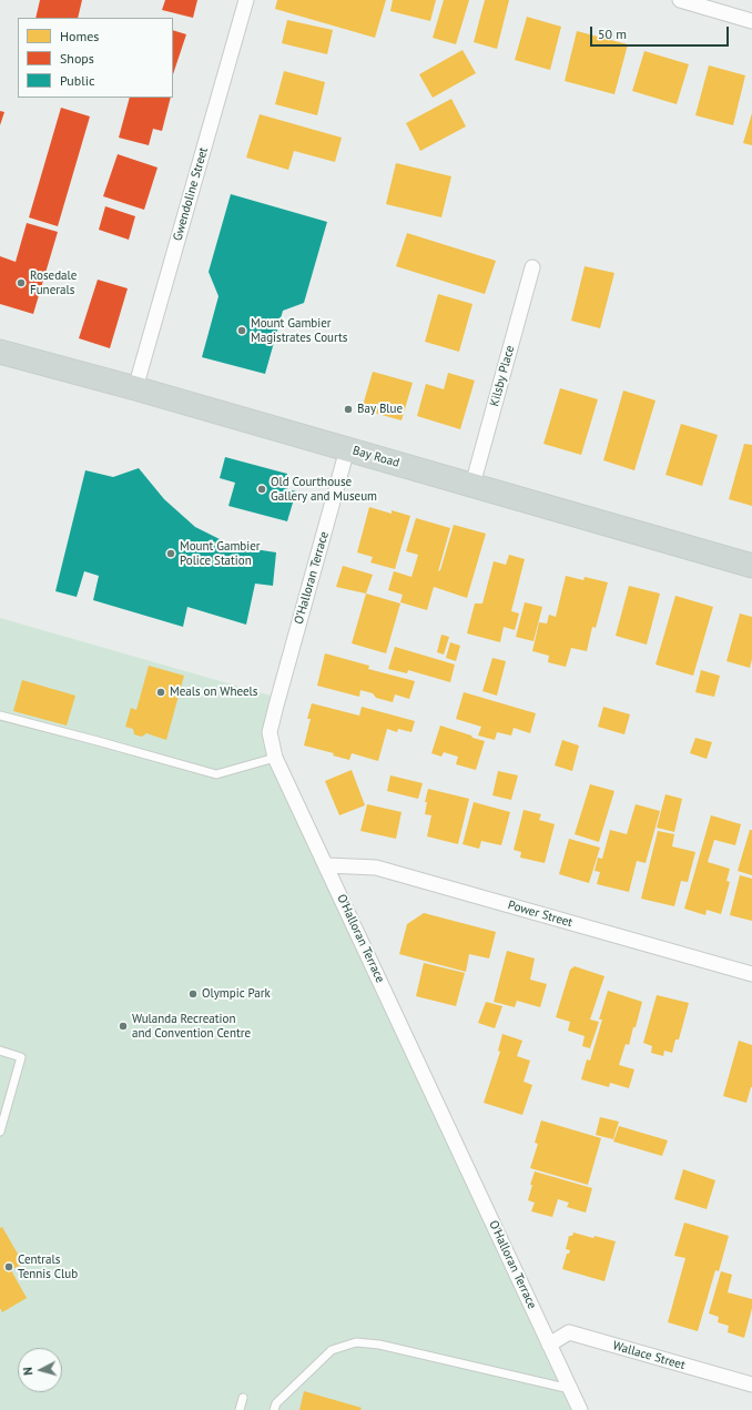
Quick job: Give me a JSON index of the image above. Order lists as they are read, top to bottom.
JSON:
{
  "streets": {
    "main road": ["Bay Road"],
    "street": [
      "Gwendoline Street",
      "Kilsby Place",
      "O'Halloran Terrace",
      "Power Street",
      "Wallace Street"
    ]
  },
  "crossings": [
    ["Gwendoline Street", "Bay Road"],
    ["Kilsby Place", "Bay Road"],
    ["Bay Road", "O'Halloran Terrace"],
    ["O'Halloran Terrace", "Power Street"],
    ["O'Halloran Terrace", "Wallace Street"]
  ],
  "places": [
    "Rosedale Funerals",
    "Mount Gambier Magistrates Courts",
    "Bay Blue",
    "Old Courthouse Gallery and Museum",
    "Mount Gambier Police Station",
    "Meals on Wheels",
    "Olympic Park",
    "Wulanda Recreation and Convention Centre",
    "Centrals Tennis Club"
  ],
  "legend": ["Homes", "Shops", "Public"],
  "scale_bar": "50 m",
  "north": "left"
}
